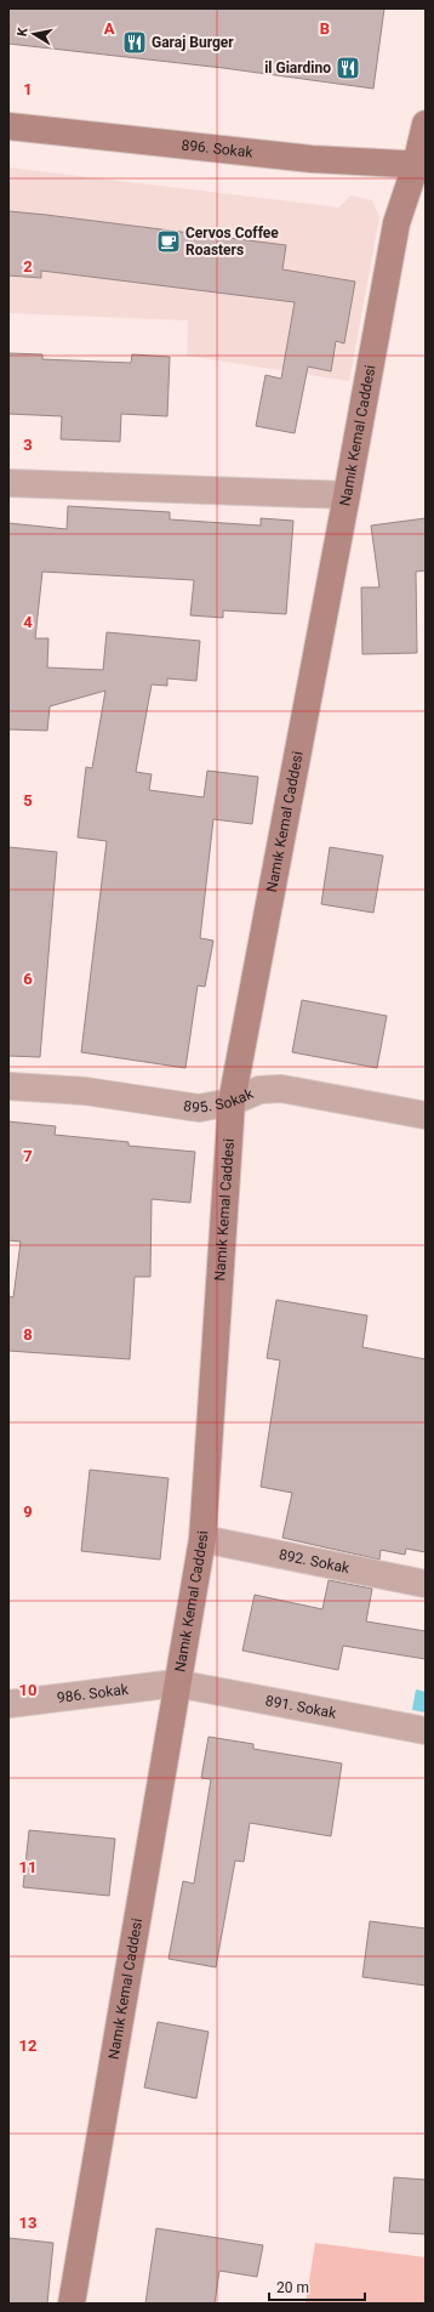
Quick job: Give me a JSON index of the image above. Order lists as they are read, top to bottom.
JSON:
{
  "streets": {
    "street": [
      "896. Sokak",
      "Namık Kemal Caddesi",
      "895. Sokak",
      "892. Sokak",
      "986. Sokak",
      "891. Sokak"
    ]
  },
  "crossings": [
    ["896. Sokak", "Namık Kemal Caddesi"],
    ["Namık Kemal Caddesi", "895. Sokak"],
    ["Namık Kemal Caddesi", "892. Sokak"],
    ["Namık Kemal Caddesi", "986. Sokak"],
    ["Namık Kemal Caddesi", "891. Sokak"],
    ["986. Sokak", "891. Sokak"]
  ],
  "places": {
    "restaurant": ["Garaj Burger", "il Giardino"],
    "cafe": ["Cervos Coffee Roasters"]
  },
  "scale_bar": "20 m",
  "north": "left",
  "grid": {
    "columns": ["A", "B"],
    "rows": [
      "1",
      "2",
      "3",
      "4",
      "5",
      "6",
      "7",
      "8",
      "9",
      "10",
      "11",
      "12",
      "13"
    ]
  }
}
